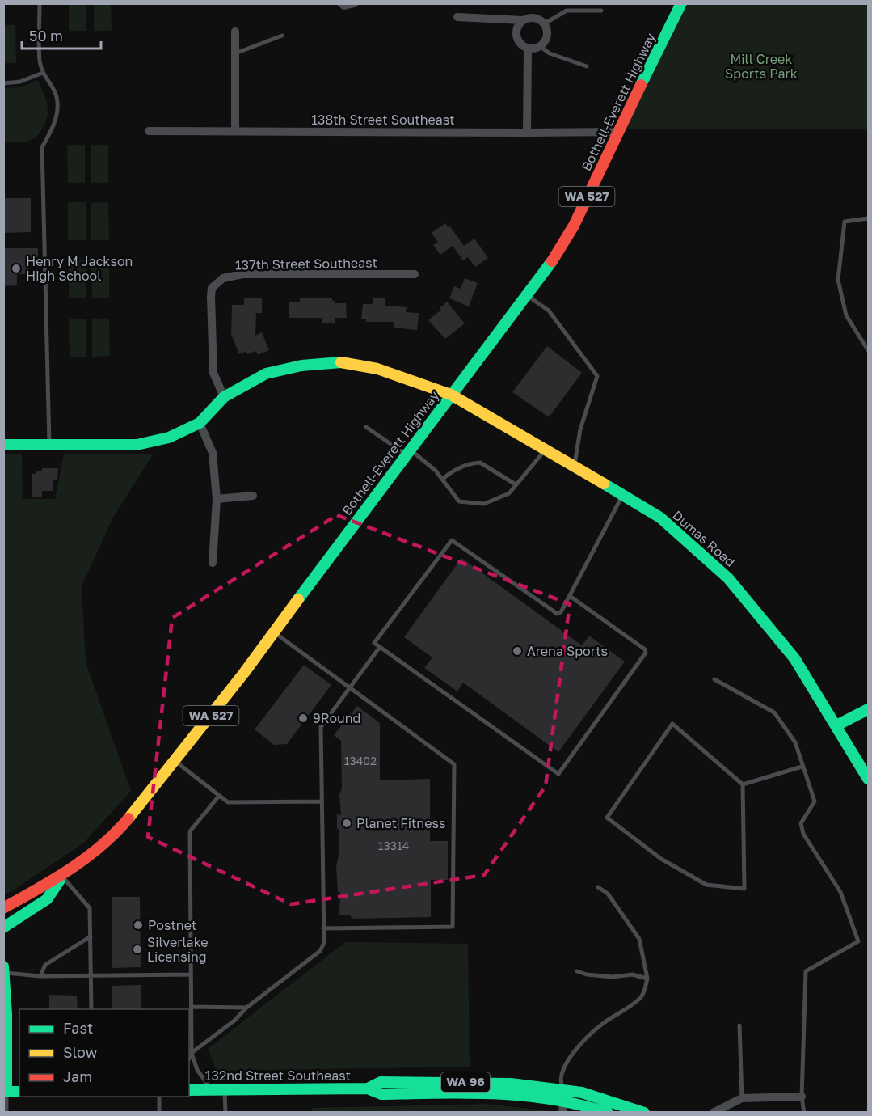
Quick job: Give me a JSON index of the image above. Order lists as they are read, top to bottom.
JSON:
{
  "streets": {
    "main road": [
      "Bothell-Everett Highway",
      "WA 527",
      "Dumas Road",
      "132nd Street Southeast",
      "WA 96"
    ],
    "street": ["138th Street Southeast", "137th Street Southeast"]
  },
  "crossings": [
    ["Bothell-Everett Highway", "138th Street Southeast"],
    ["Bothell-Everett Highway", "Dumas Road"],
    ["137th Street Southeast", "Dumas Road"]
  ],
  "parks": ["Mill Creek Sports Park"],
  "places": [
    "Henry M Jackson High School",
    "Arena Sports",
    "9Round",
    "Planet Fitness",
    "Postnet",
    "Silverlake Licensing"
  ],
  "house_numbers": ["13402", "13314"],
  "legend": ["Fast", "Slow", "Jam"],
  "scale_bar": "50 m"
}
